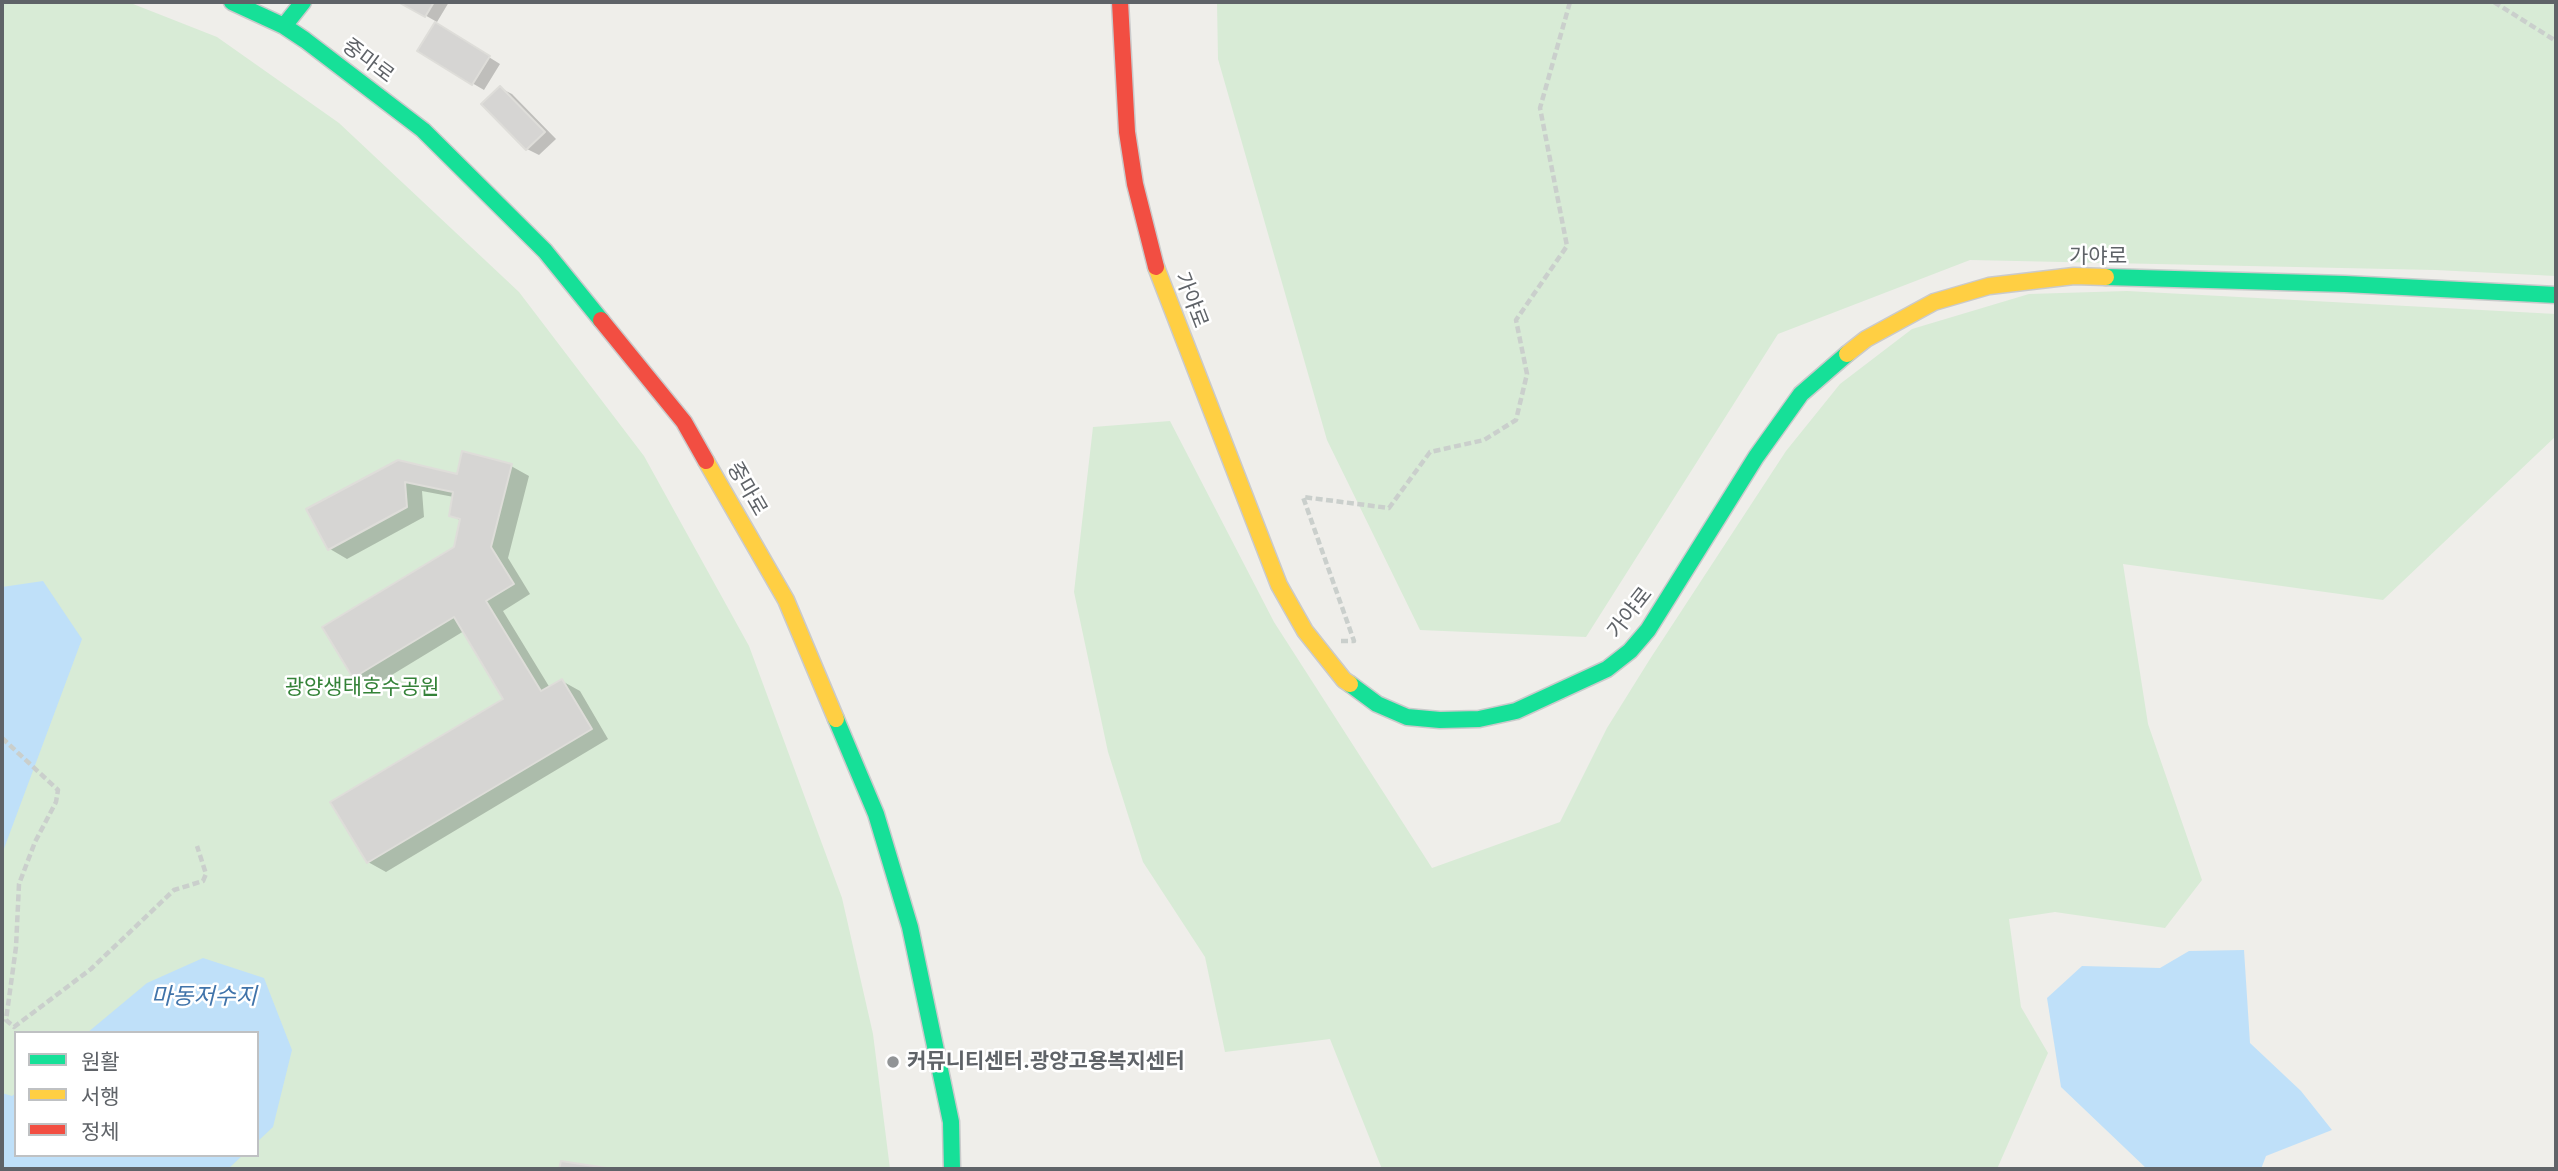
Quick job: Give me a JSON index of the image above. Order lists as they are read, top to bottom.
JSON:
{
  "streets": {
    "street": ["중마로", "가야로"]
  },
  "water": ["마동저수지"],
  "parks": ["광양생태호수공원"],
  "places": ["커뮤니티센터.광양고용복지센터"],
  "legend": ["원활", "서행", "정체"]
}
